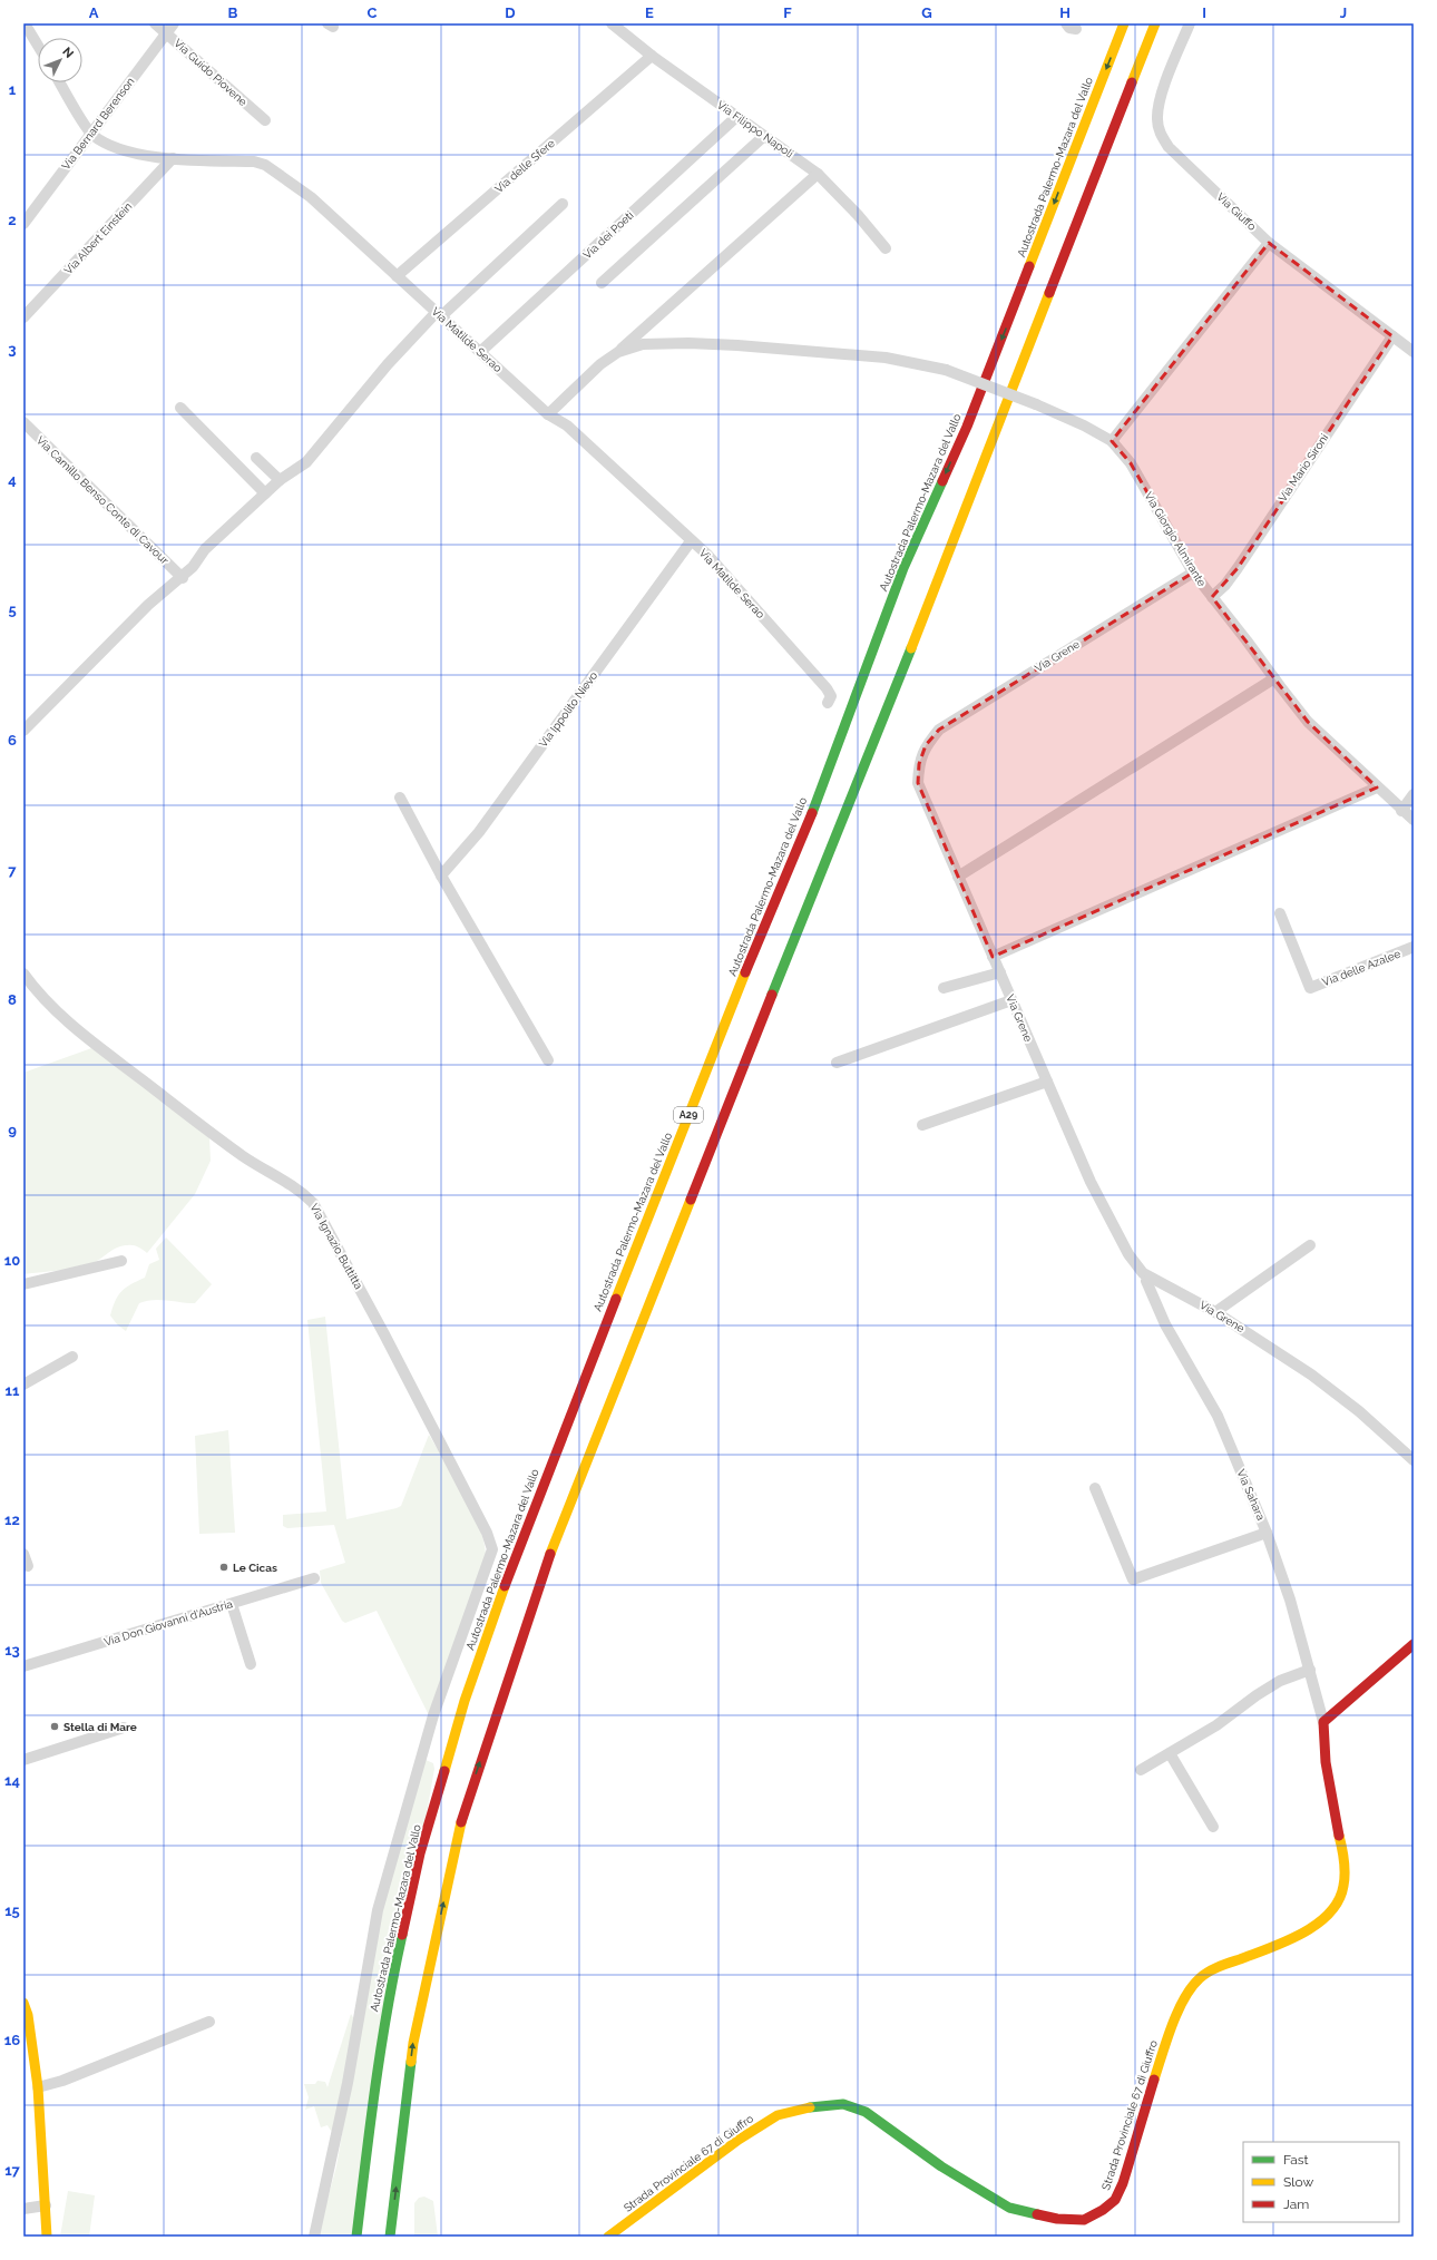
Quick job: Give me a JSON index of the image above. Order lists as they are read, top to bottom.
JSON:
{
  "streets": {
    "main road": ["Autostrada Palermo-Mazara del Vallo", "A29", "Strada Provinciale 67 di Giuffro"],
    "street": [
      "Via Guido Piovene",
      "Via Bernard Berenson",
      "Via Filippo Napoli",
      "Via delle Sfere",
      "Via Giuffo",
      "Via dei Poeti",
      "Via Albert Einstein",
      "Via Matilde Serao",
      "Via Mario Sironi",
      "Via Camillo Benso Conte di Cavour",
      "Via Giorgio Almirante",
      "Via Grene",
      "Via Ippolito Nievo",
      "Via delle Azalee",
      "Via Ignazio Buttitta",
      "Via Sahara",
      "Via Don Giovanni d'Austria"
    ]
  },
  "crossings": [
    ["Via Guido Piovene", "Via Bernard Berenson"],
    ["Via Bernard Berenson", "Via Matilde Serao"],
    ["Via Filippo Napoli", "Via delle Sfere"],
    ["Via Filippo Napoli", "Via dei Poeti"],
    ["Via delle Sfere", "Via Matilde Serao"],
    ["Via Giuffo", "Via Mario Sironi"],
    ["Via dei Poeti", "Via Matilde Serao"],
    ["Via Albert Einstein", "Via Matilde Serao"],
    ["Via Matilde Serao", "Via Ippolito Nievo"],
    ["Via Mario Sironi", "Via Giorgio Almirante"],
    ["Via Giorgio Almirante", "Via Grene"],
    ["Via Sahara", "Strada Provinciale 67 di Giuffro"]
  ],
  "places": ["Le Cicas", "Stella di Mare"],
  "legend": ["Fast", "Slow", "Jam"],
  "north": "top right",
  "grid": {
    "columns": [
      "A",
      "B",
      "C",
      "D",
      "E",
      "F",
      "G",
      "H",
      "I",
      "J"
    ],
    "rows": [
      "1",
      "2",
      "3",
      "4",
      "5",
      "6",
      "7",
      "8",
      "9",
      "10",
      "11",
      "12",
      "13",
      "14",
      "15",
      "16",
      "17"
    ]
  }
}
